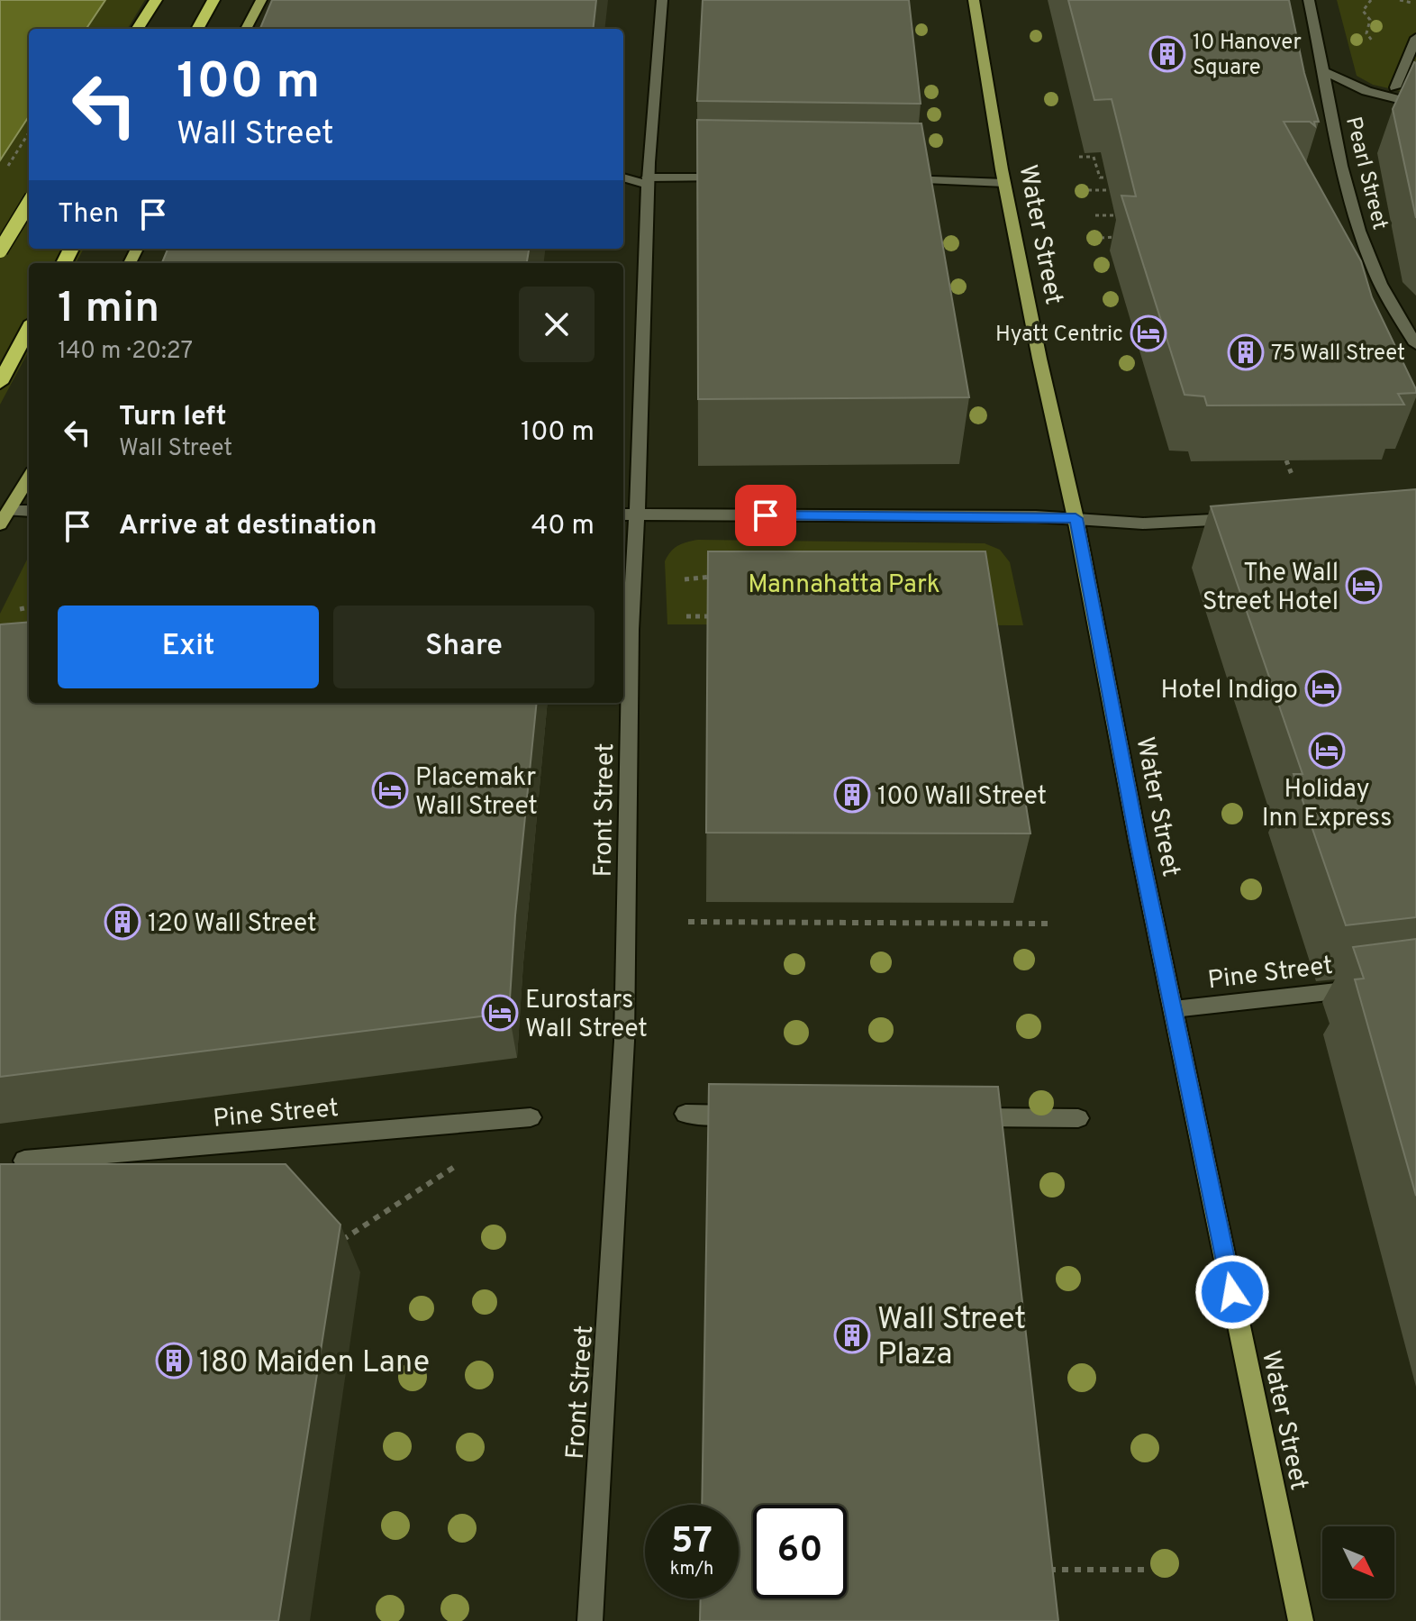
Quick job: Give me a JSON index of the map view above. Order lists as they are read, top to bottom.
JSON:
{
  "streets": {
    "main road": ["Water Street"],
    "street": ["Pearl Street", "Front Street", "Pine Street"]
  },
  "crossings": [
    ["Water Street", "Pine Street"]
  ],
  "parks": ["Mannahatta Park"],
  "places": {
    "building": [
      "10 Hanover Square",
      "75 Wall Street",
      "100 Wall Street",
      "120 Wall Street",
      "Wall Street Plaza",
      "180 Maiden Lane"
    ],
    "hotel": [
      "Hyatt Centric",
      "The Wall Street Hotel",
      "Hotel Indigo",
      "Holiday Inn Express",
      "Placemakr Wall Street",
      "Eurostars Wall Street"
    ]
  },
  "north": "bottom right",
  "page": {
    "turn": ["100 m", "Wall Street"],
    "then": "Then",
    "heading": ["1 min", "140 m · 20:27"],
    "list": [
      {
        "name": "Turn left",
        "note": "Wall Street",
        "value": "100 m"
      },
      {
        "name": "Arrive at destination",
        "value": "40 m"
      }
    ],
    "buttons": ["Exit", "Share"],
    "speed": "57 km/h",
    "limit": "60"
  }
}
